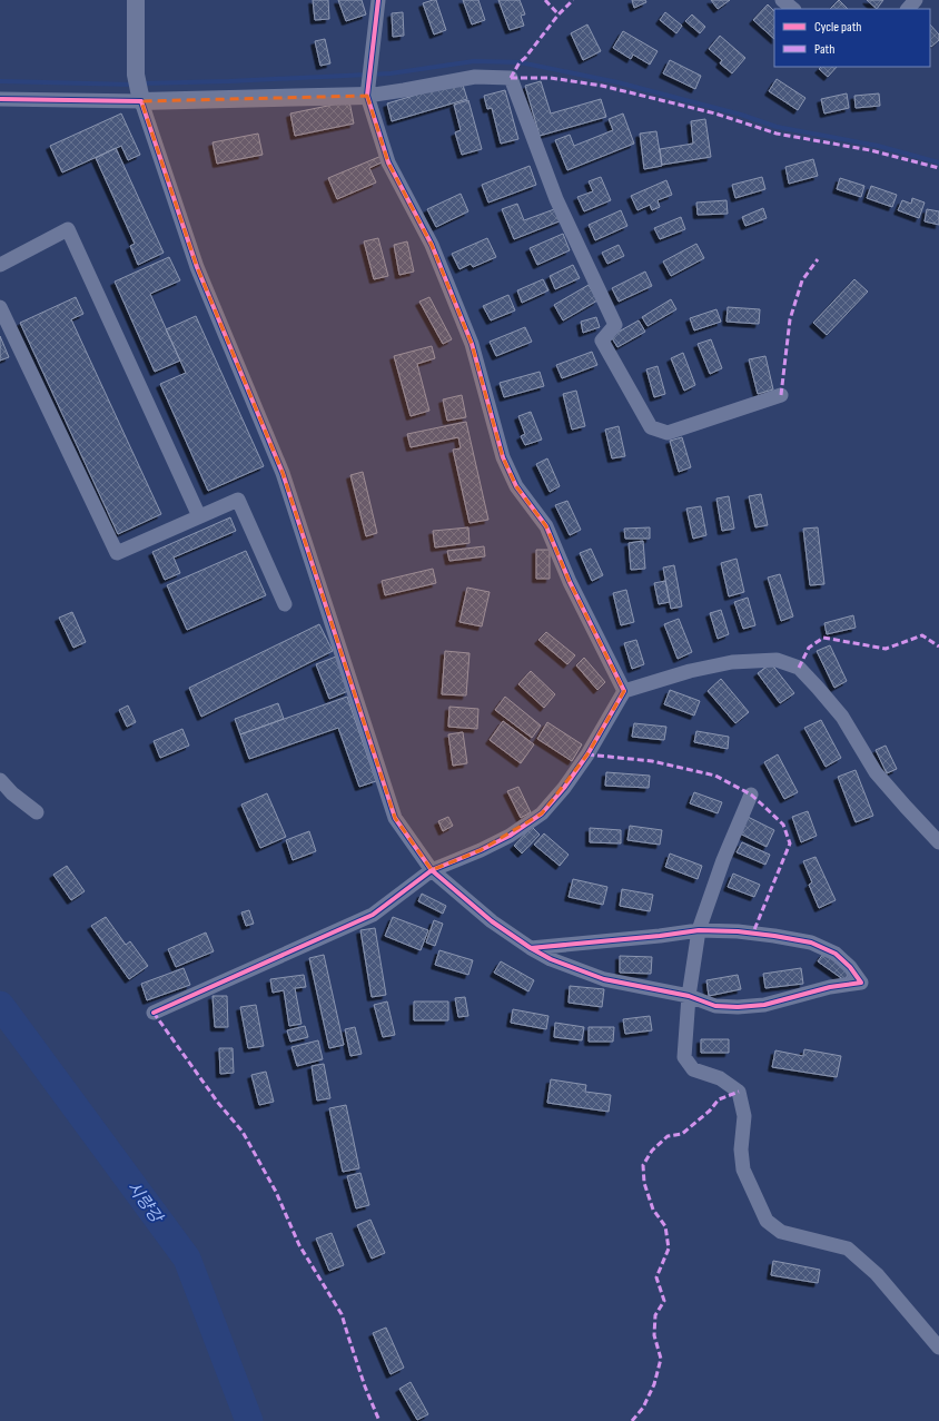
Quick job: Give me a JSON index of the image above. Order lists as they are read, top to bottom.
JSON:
{
  "water": ["시량강"],
  "legend": ["Cycle path", "Path"]
}
